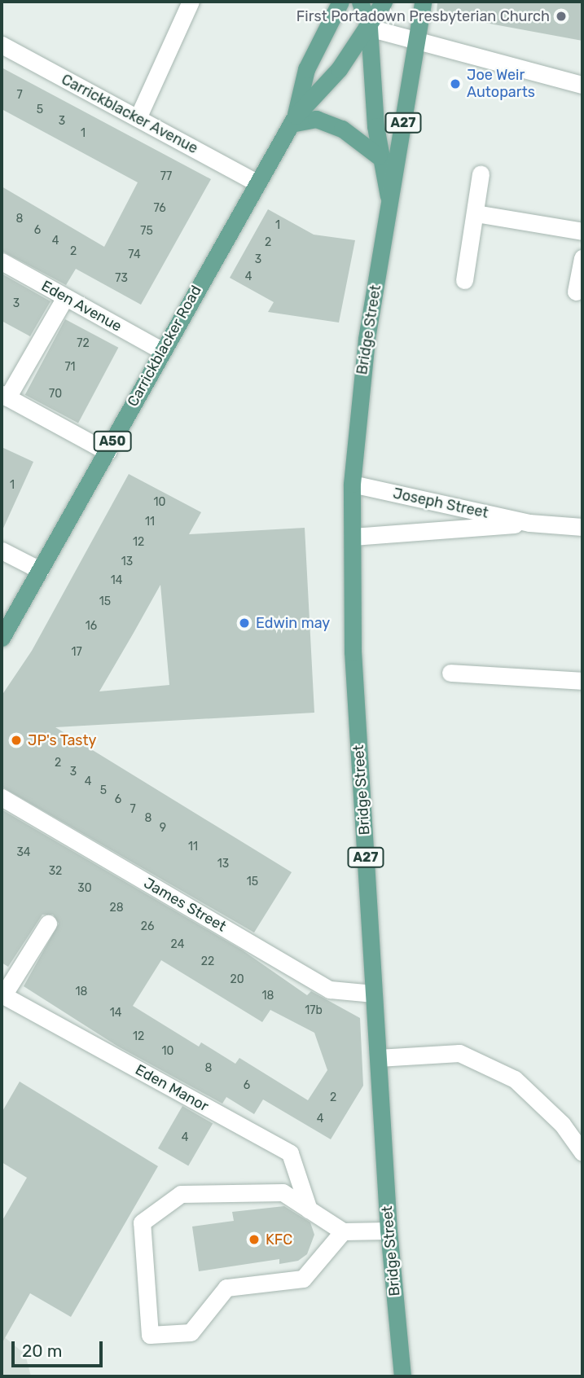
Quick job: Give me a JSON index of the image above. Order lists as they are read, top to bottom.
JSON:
{
  "streets": {
    "main road": [
      "A27",
      "Bridge Street",
      "Carrickblacker Road",
      "A50"
    ],
    "street": [
      "Carrickblacker Avenue",
      "Eden Avenue",
      "Joseph Street",
      "James Street",
      "Eden Manor"
    ]
  },
  "crossings": [
    ["Carrickblacker Avenue", "Carrickblacker Road"],
    ["Eden Avenue", "Carrickblacker Road"],
    ["Bridge Street", "Carrickblacker Road"],
    ["Bridge Street", "Joseph Street"],
    ["Bridge Street", "James Street"]
  ],
  "places": [
    "First Portadown Presbyterian Church",
    "Joe Weir Autoparts",
    "Edwin may",
    "JP's Tasty",
    "KFC"
  ],
  "house_numbers": [
    "7",
    "5",
    "3",
    "1",
    "77",
    "76",
    "8",
    "1",
    "6",
    "75",
    "4",
    "2",
    "2",
    "74",
    "3",
    "4",
    "73",
    "3",
    "72",
    "71",
    "70",
    "1",
    "10",
    "11",
    "12",
    "13",
    "14",
    "15",
    "16",
    "17",
    "2",
    "3",
    "4",
    "5",
    "6",
    "7",
    "8",
    "9",
    "11",
    "34",
    "13",
    "32",
    "15",
    "30",
    "28",
    "26",
    "24",
    "22",
    "20",
    "18",
    "18",
    "17b",
    "14",
    "12",
    "10",
    "8",
    "6",
    "2",
    "4",
    "4"
  ],
  "scale_bar": "20 m"
}
